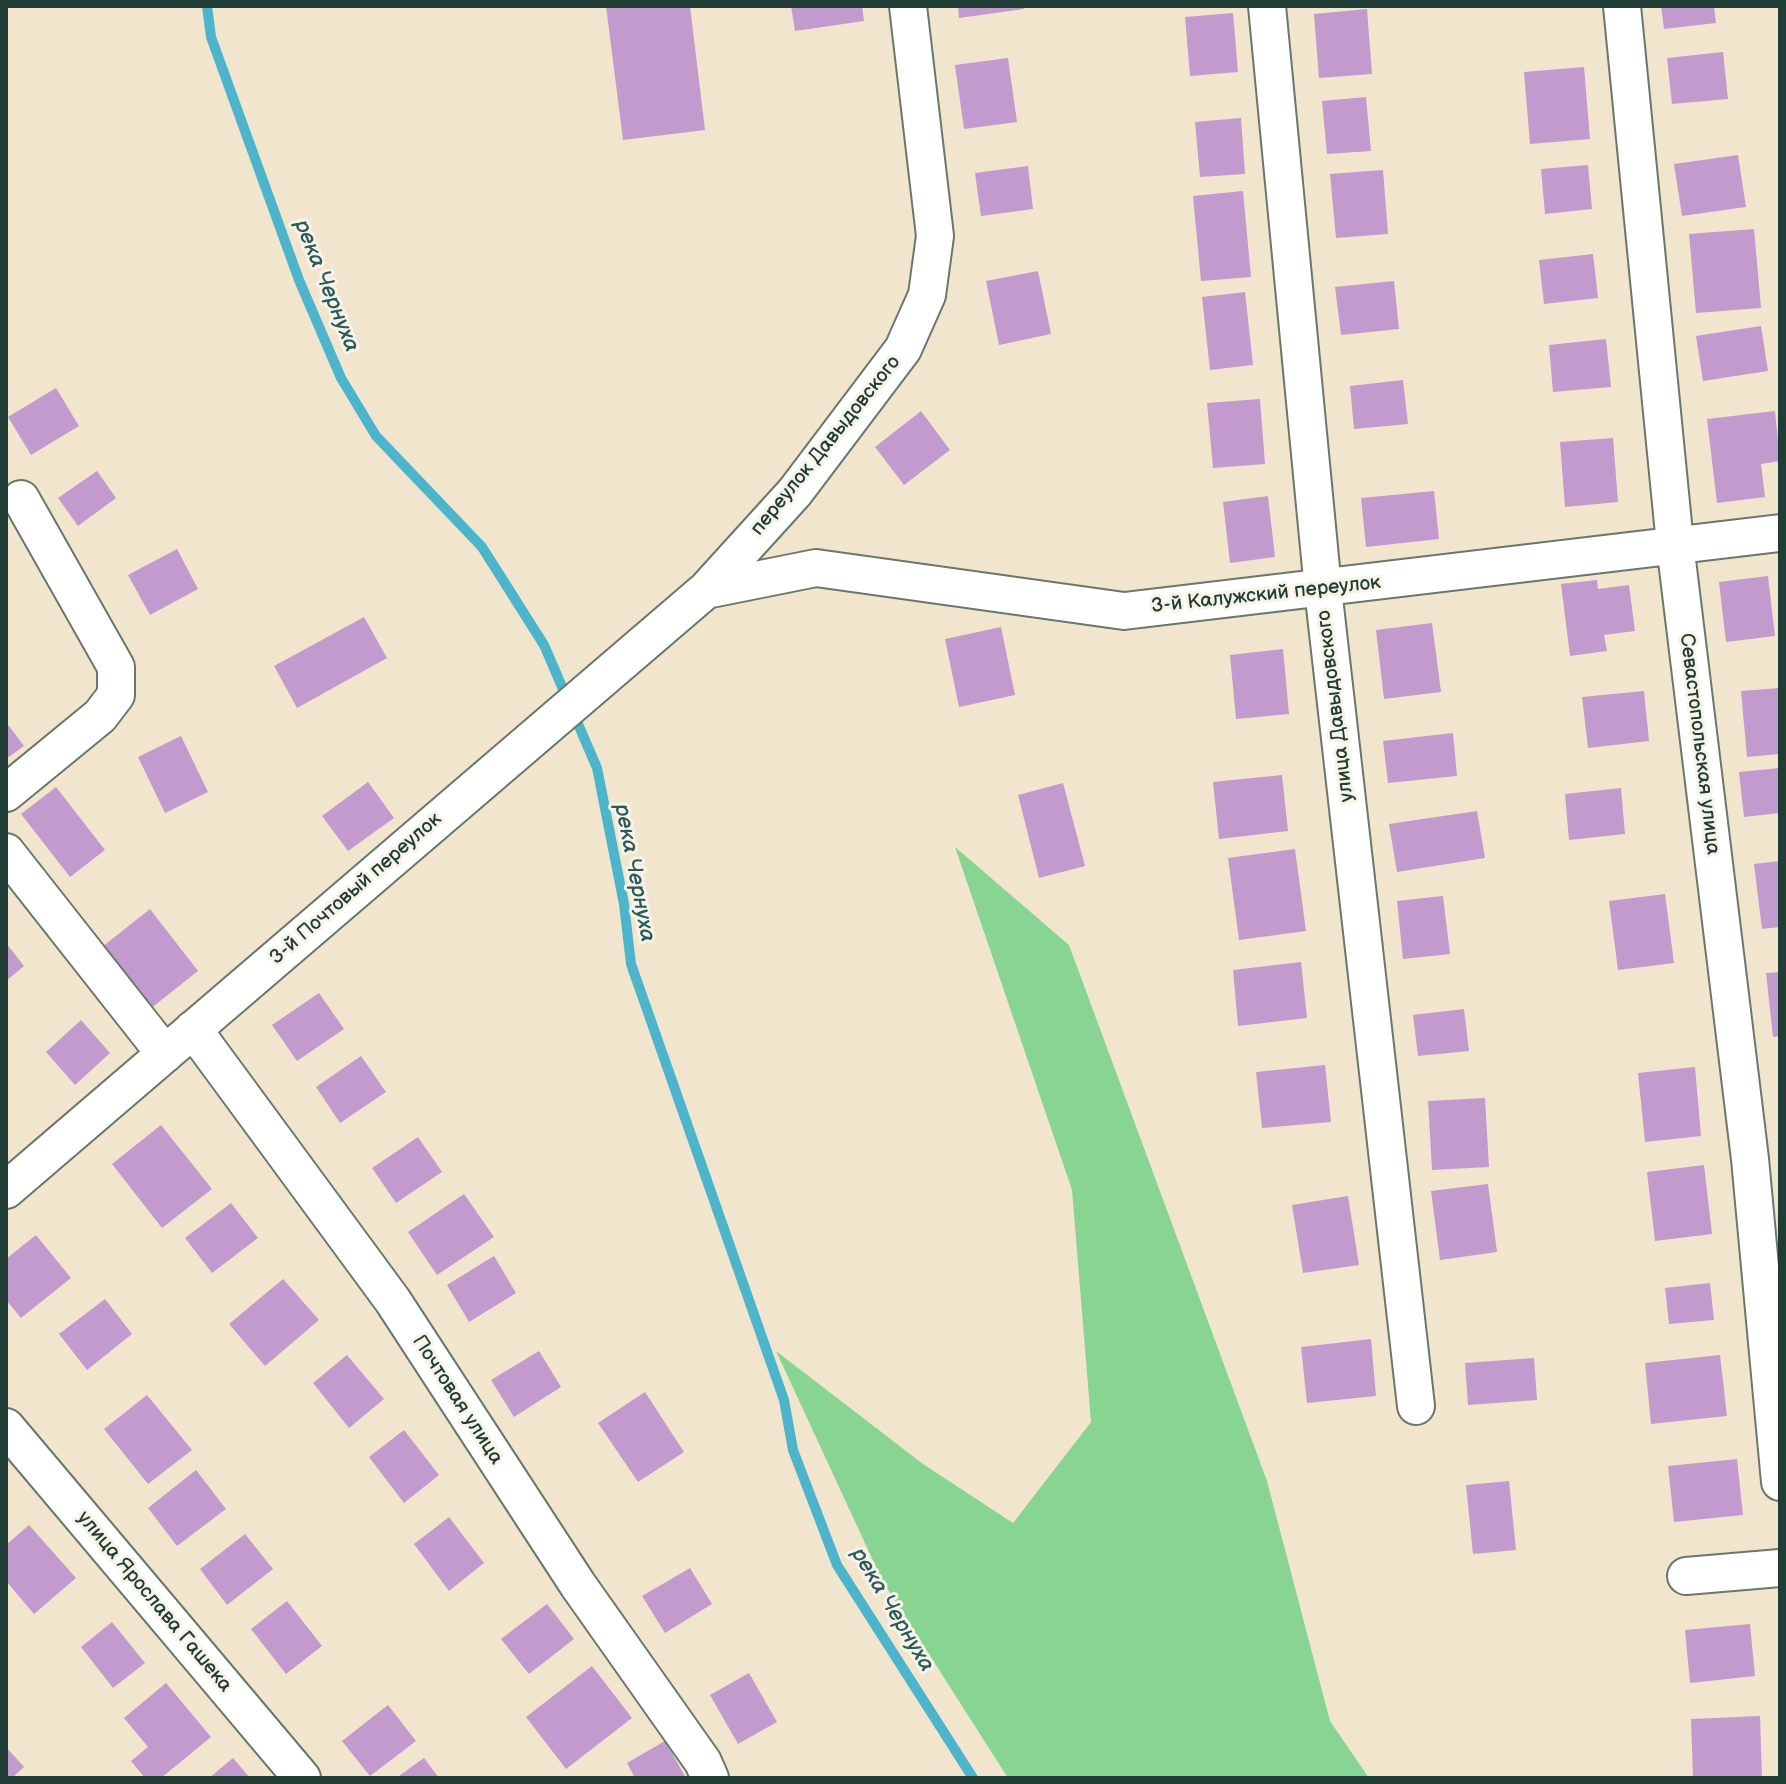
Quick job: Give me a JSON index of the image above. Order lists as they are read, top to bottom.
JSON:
{
  "streets": {
    "street": [
      "переулок Давыдовского",
      "3-й Калужский переулок",
      "улица Давыдовского",
      "Севастопольская улица",
      "3-й Почтовый переулок",
      "Почтовая улица",
      "улица Ярослава Гашека"
    ]
  },
  "crossings": [
    ["переулок Давыдовского", "3-й Калужский переулок"],
    ["переулок Давыдовского", "3-й Почтовый переулок"],
    ["3-й Калужский переулок", "улица Давыдовского"],
    ["3-й Калужский переулок", "Севастопольская улица"],
    ["3-й Калужский переулок", "3-й Почтовый переулок"],
    ["3-й Почтовый переулок", "Почтовая улица"]
  ],
  "water": ["река Чернуха"]
}
